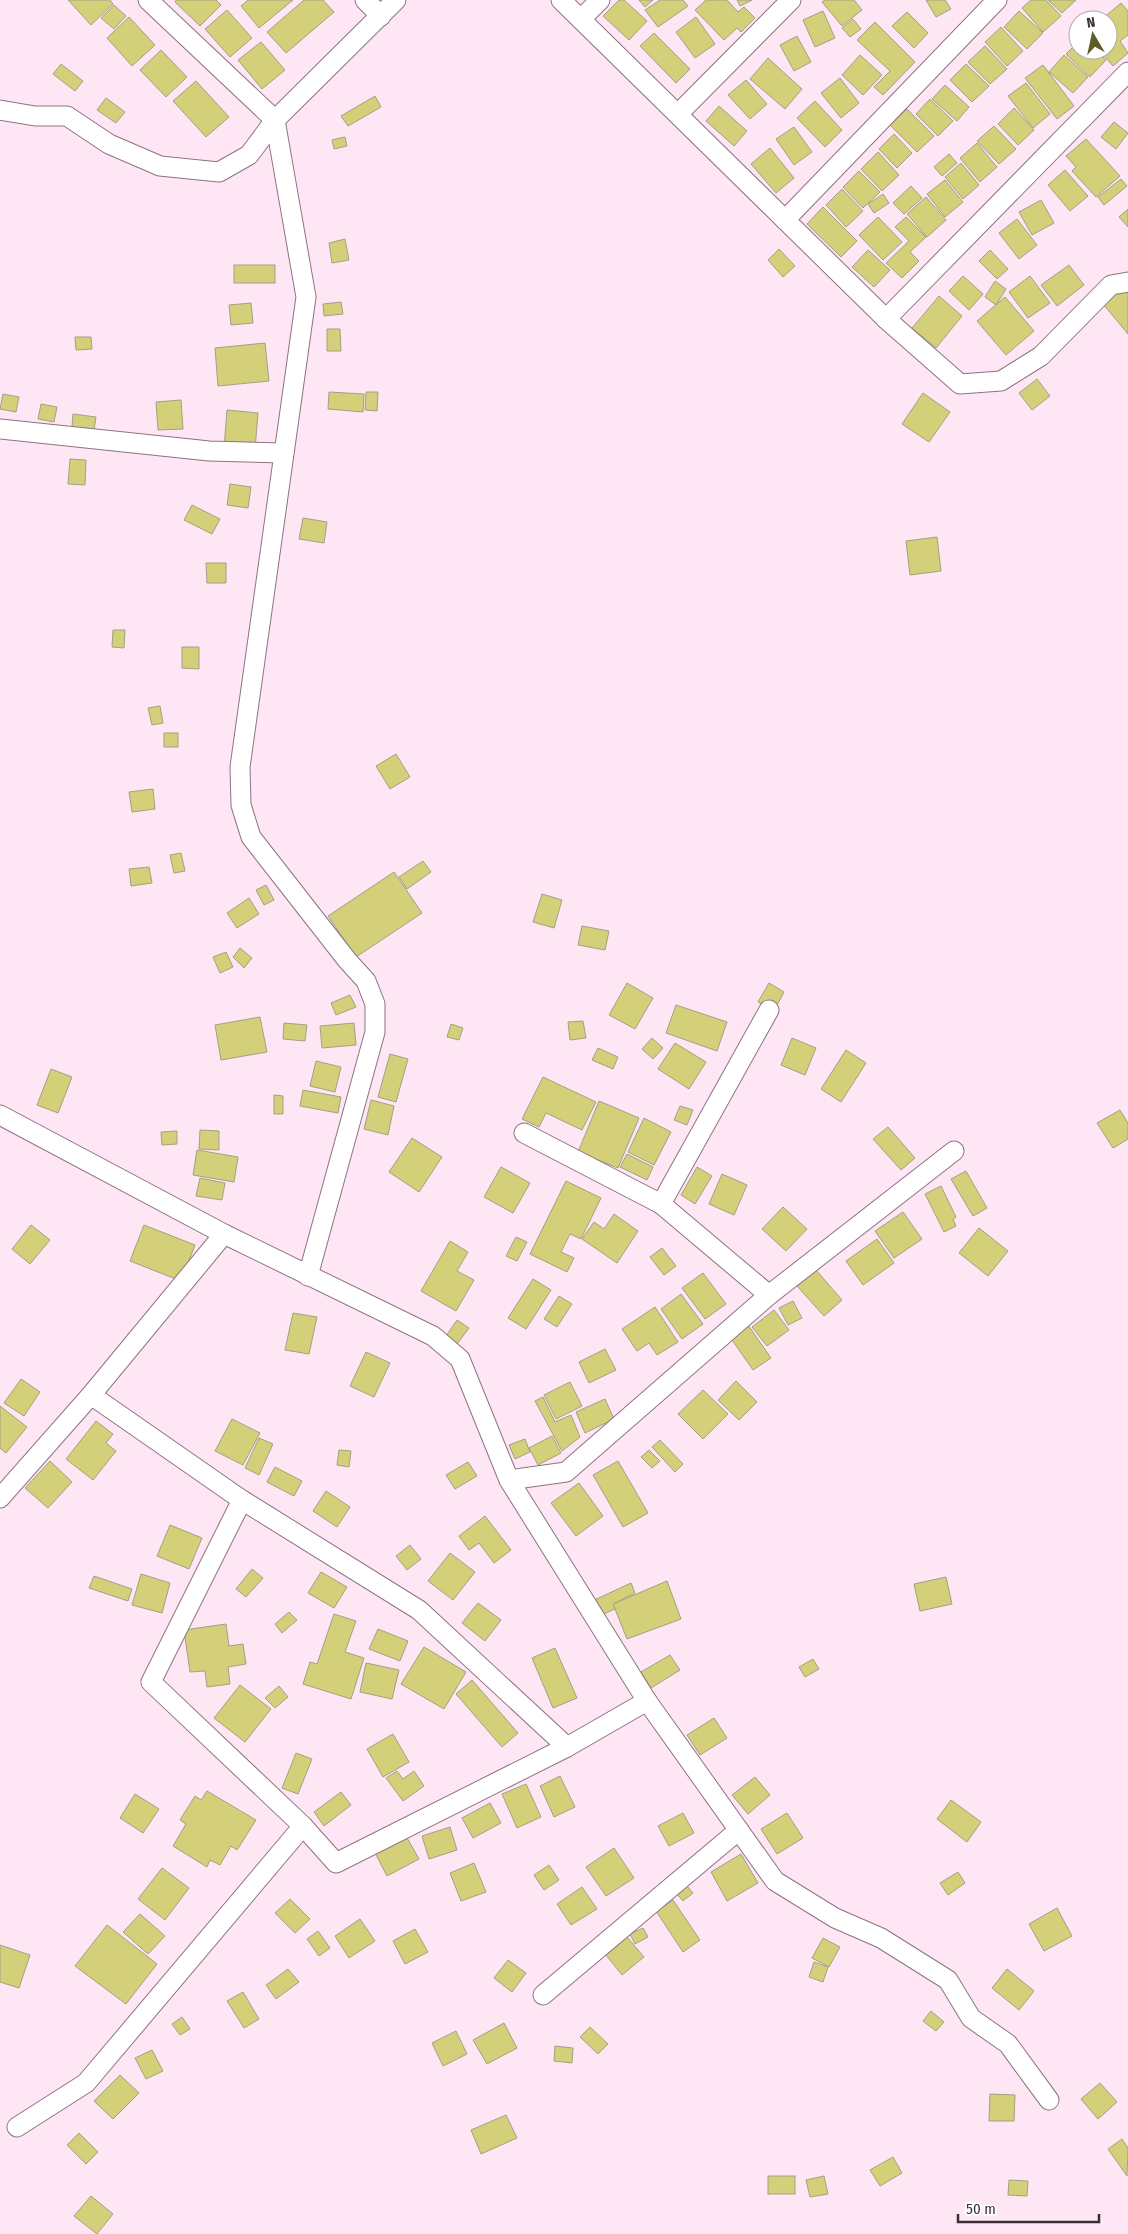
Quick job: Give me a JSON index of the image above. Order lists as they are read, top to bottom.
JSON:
{
  "scale_bar": "50 m",
  "north": "top"
}
